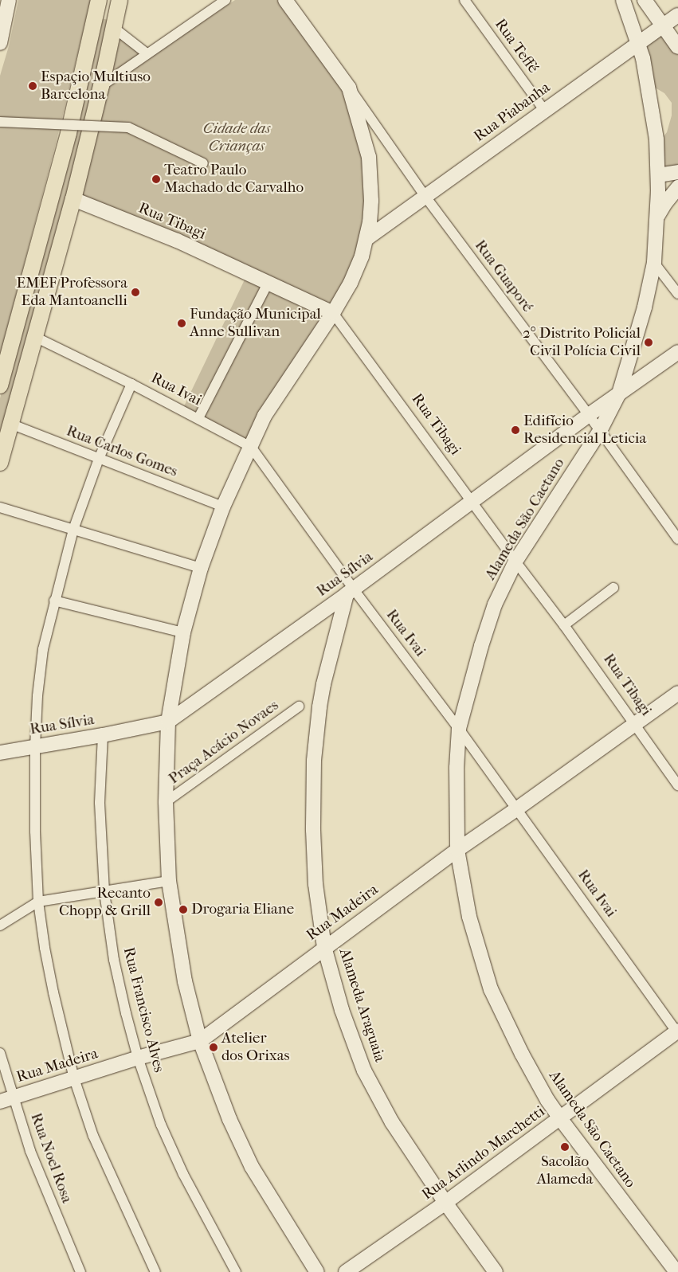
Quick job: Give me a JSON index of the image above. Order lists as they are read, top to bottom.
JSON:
{
  "streets": {
    "street": [
      "Rua Teffé",
      "Rua Piabanha",
      "Rua Tibagi",
      "Rua Guaporé",
      "Rua Ivai",
      "Rua Carlos Gomes",
      "Alameda São Caetano",
      "Rua Sílvia",
      "Praça Acácio Novaes",
      "Rua Madeira",
      "Alameda Araguaia",
      "Rua Francisco Alves",
      "Rua Arlindo Marchetti",
      "Rua Noel Rosa"
    ]
  },
  "crossings": [
    ["Rua Teffé", "Rua Piabanha"],
    ["Rua Piabanha", "Rua Guaporé"],
    ["Rua Piabanha", "Alameda São Caetano"],
    ["Rua Tibagi", "Alameda São Caetano"],
    ["Rua Tibagi", "Rua Sílvia"],
    ["Rua Tibagi", "Rua Madeira"],
    ["Rua Guaporé", "Alameda São Caetano"],
    ["Rua Guaporé", "Rua Sílvia"],
    ["Rua Ivai", "Alameda São Caetano"],
    ["Rua Ivai", "Rua Sílvia"],
    ["Rua Ivai", "Rua Madeira"],
    ["Rua Ivai", "Alameda Araguaia"],
    ["Rua Ivai", "Rua Arlindo Marchetti"],
    ["Alameda São Caetano", "Rua Sílvia"],
    ["Alameda São Caetano", "Rua Madeira"],
    ["Alameda São Caetano", "Rua Arlindo Marchetti"],
    ["Rua Sílvia", "Alameda Araguaia"],
    ["Rua Sílvia", "Rua Francisco Alves"],
    ["Rua Madeira", "Alameda Araguaia"],
    ["Rua Madeira", "Rua Francisco Alves"],
    ["Rua Madeira", "Rua Noel Rosa"],
    ["Alameda Araguaia", "Rua Arlindo Marchetti"]
  ],
  "parks": ["Cidade das Crianças"],
  "places": [
    "Espaçio Multiuso Barcelona",
    "Teatro Paulo Machado de Carvalho",
    "EMEF Professora Eda Mantoanelli",
    "Fundação Municipal Anne Sullivan",
    "2° Distrito Policial Civil Polícia Civil",
    "Edifício Residencial Leticia",
    "Recanto Chopp & Grill",
    "Drogaria Eliane",
    "Atelier dos Orixas",
    "Sacolão Alameda"
  ]
}
